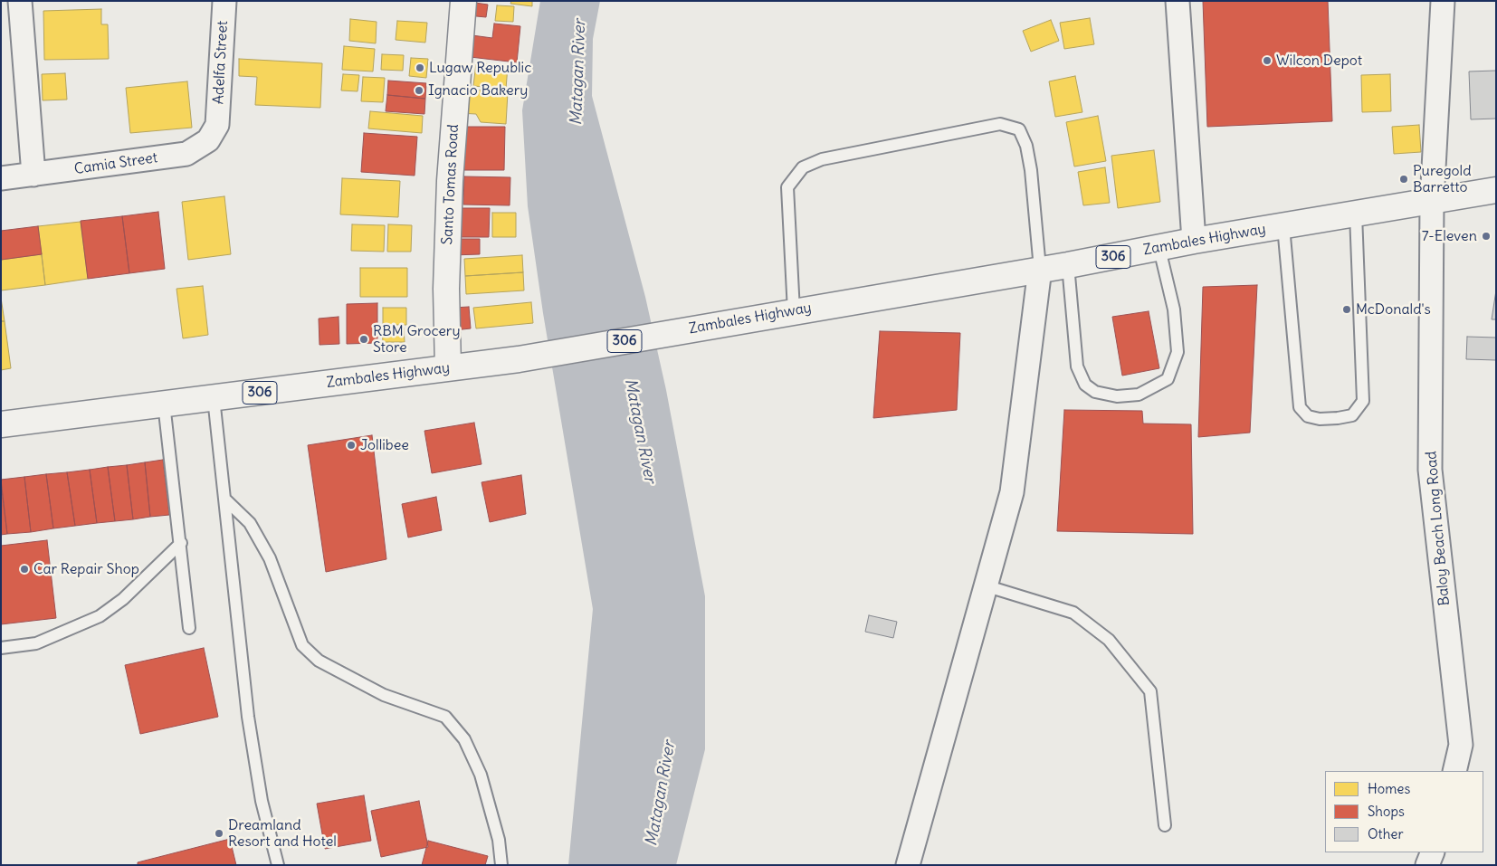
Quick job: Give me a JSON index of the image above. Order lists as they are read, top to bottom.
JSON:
{
  "streets": {
    "main road": ["Santo Tomas Road", "Zambales Highway", "306"],
    "street": ["Adelfa Street", "Camia Street", "Baloy Beach Long Road"]
  },
  "crossings": [
    ["Adelfa Street", "Camia Street"],
    ["Santo Tomas Road", "Zambales Highway"],
    ["Zambales Highway", "Baloy Beach Long Road"]
  ],
  "water": ["Matagan River"],
  "places": [
    "Wilcon Depot",
    "Lugaw Republic",
    "Ignacio Bakery",
    "Puregold Barretto",
    "7-Eleven",
    "McDonald's",
    "RBM Grocery Store",
    "Jollibee",
    "Car Repair Shop",
    "Dreamland Resort and Hotel"
  ],
  "legend": ["Homes", "Shops", "Other"]
}
